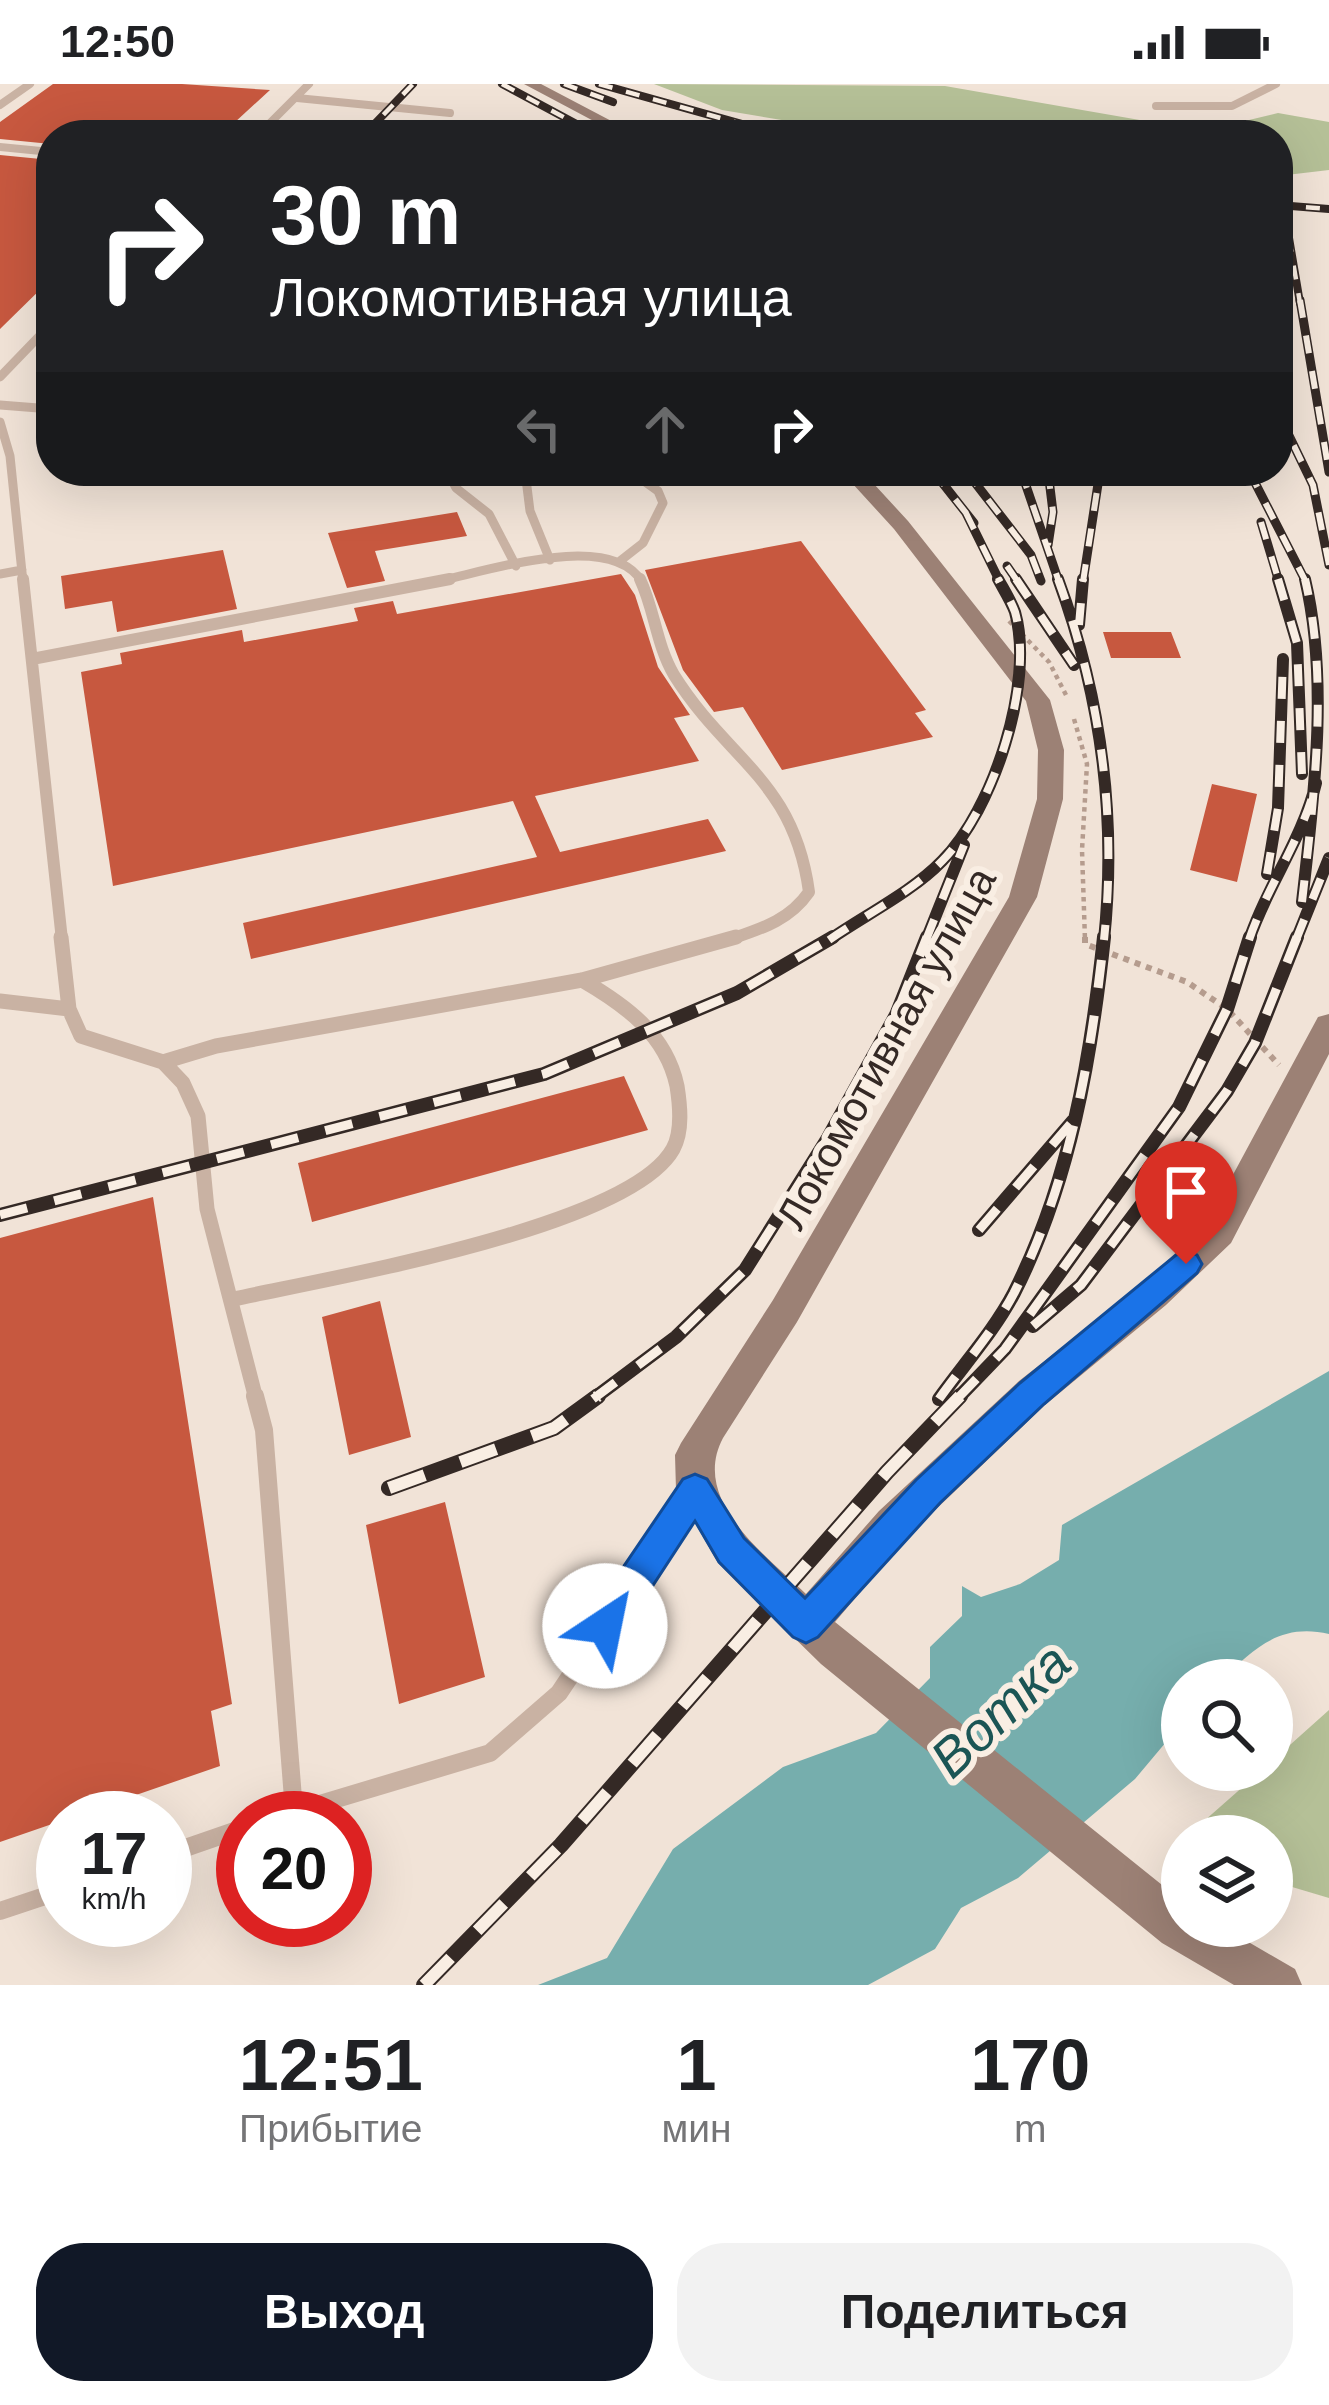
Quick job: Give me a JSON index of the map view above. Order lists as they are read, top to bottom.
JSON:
{
  "streets": {
    "main road": ["Локомотивная улица"]
  },
  "water": ["Вотка"],
  "page": {
    "status": "12:50",
    "turn": ["30 m", "Локомотивная улица"],
    "speed": "17 km/h",
    "limit": "20",
    "eta": [
      "12:51",
      "Прибытие",
      "1",
      "мин",
      "170",
      "m"
    ],
    "buttons": ["Выход", "Поделиться"]
  }
}
